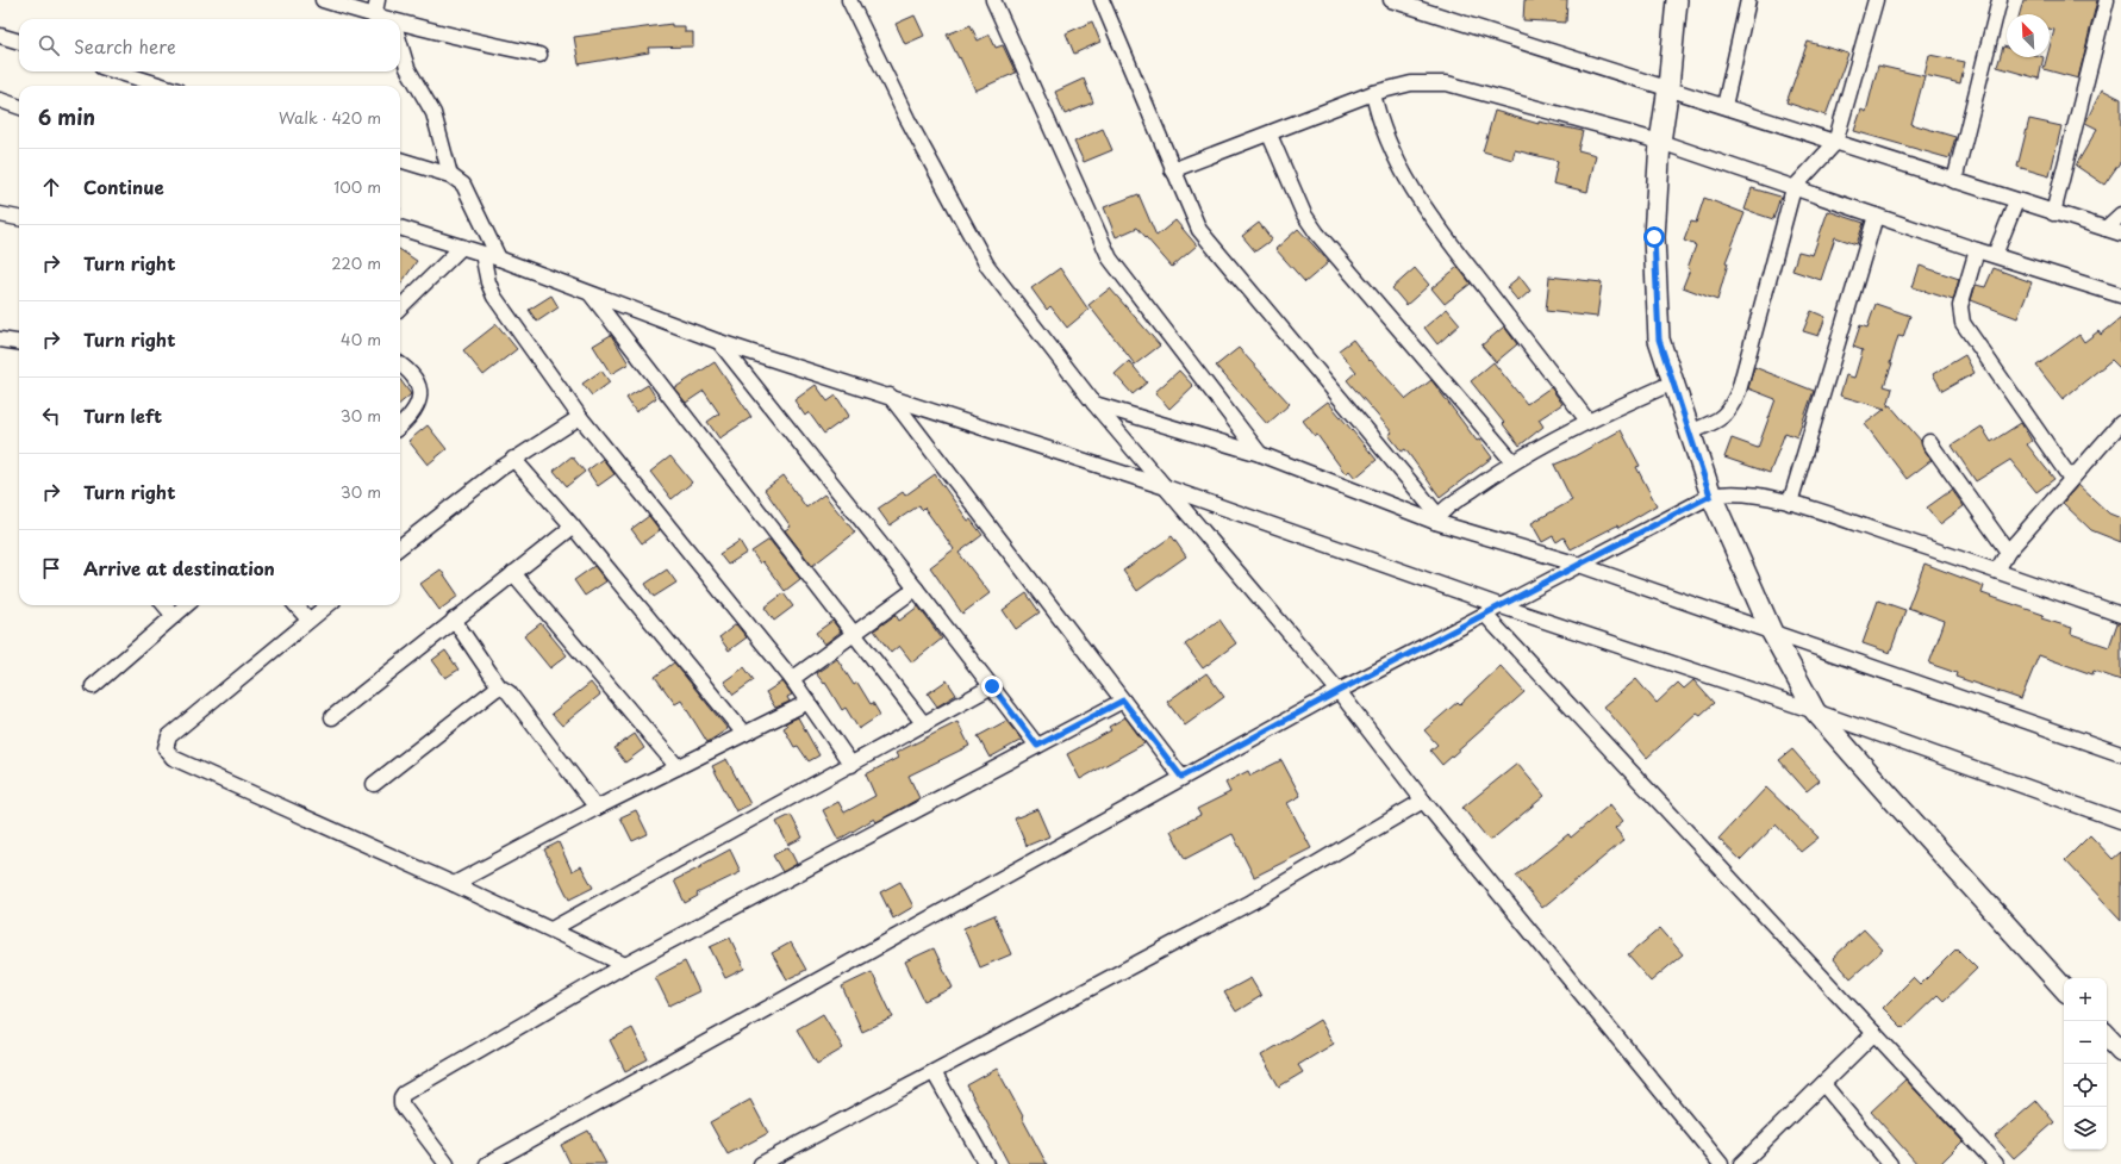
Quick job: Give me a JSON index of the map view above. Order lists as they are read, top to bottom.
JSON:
{
  "north": "top left",
  "page": {
    "search": "Search here",
    "heading": ["6 min", "Walk · 420 m"],
    "list": [
      ["Continue", "100 m"],
      ["Turn right", "220 m"],
      ["Turn right", "40 m"],
      ["Turn left", "30 m"],
      ["Turn right", "30 m"],
      "Arrive at destination"
    ],
    "map_buttons": ["+", "−"]
  }
}
